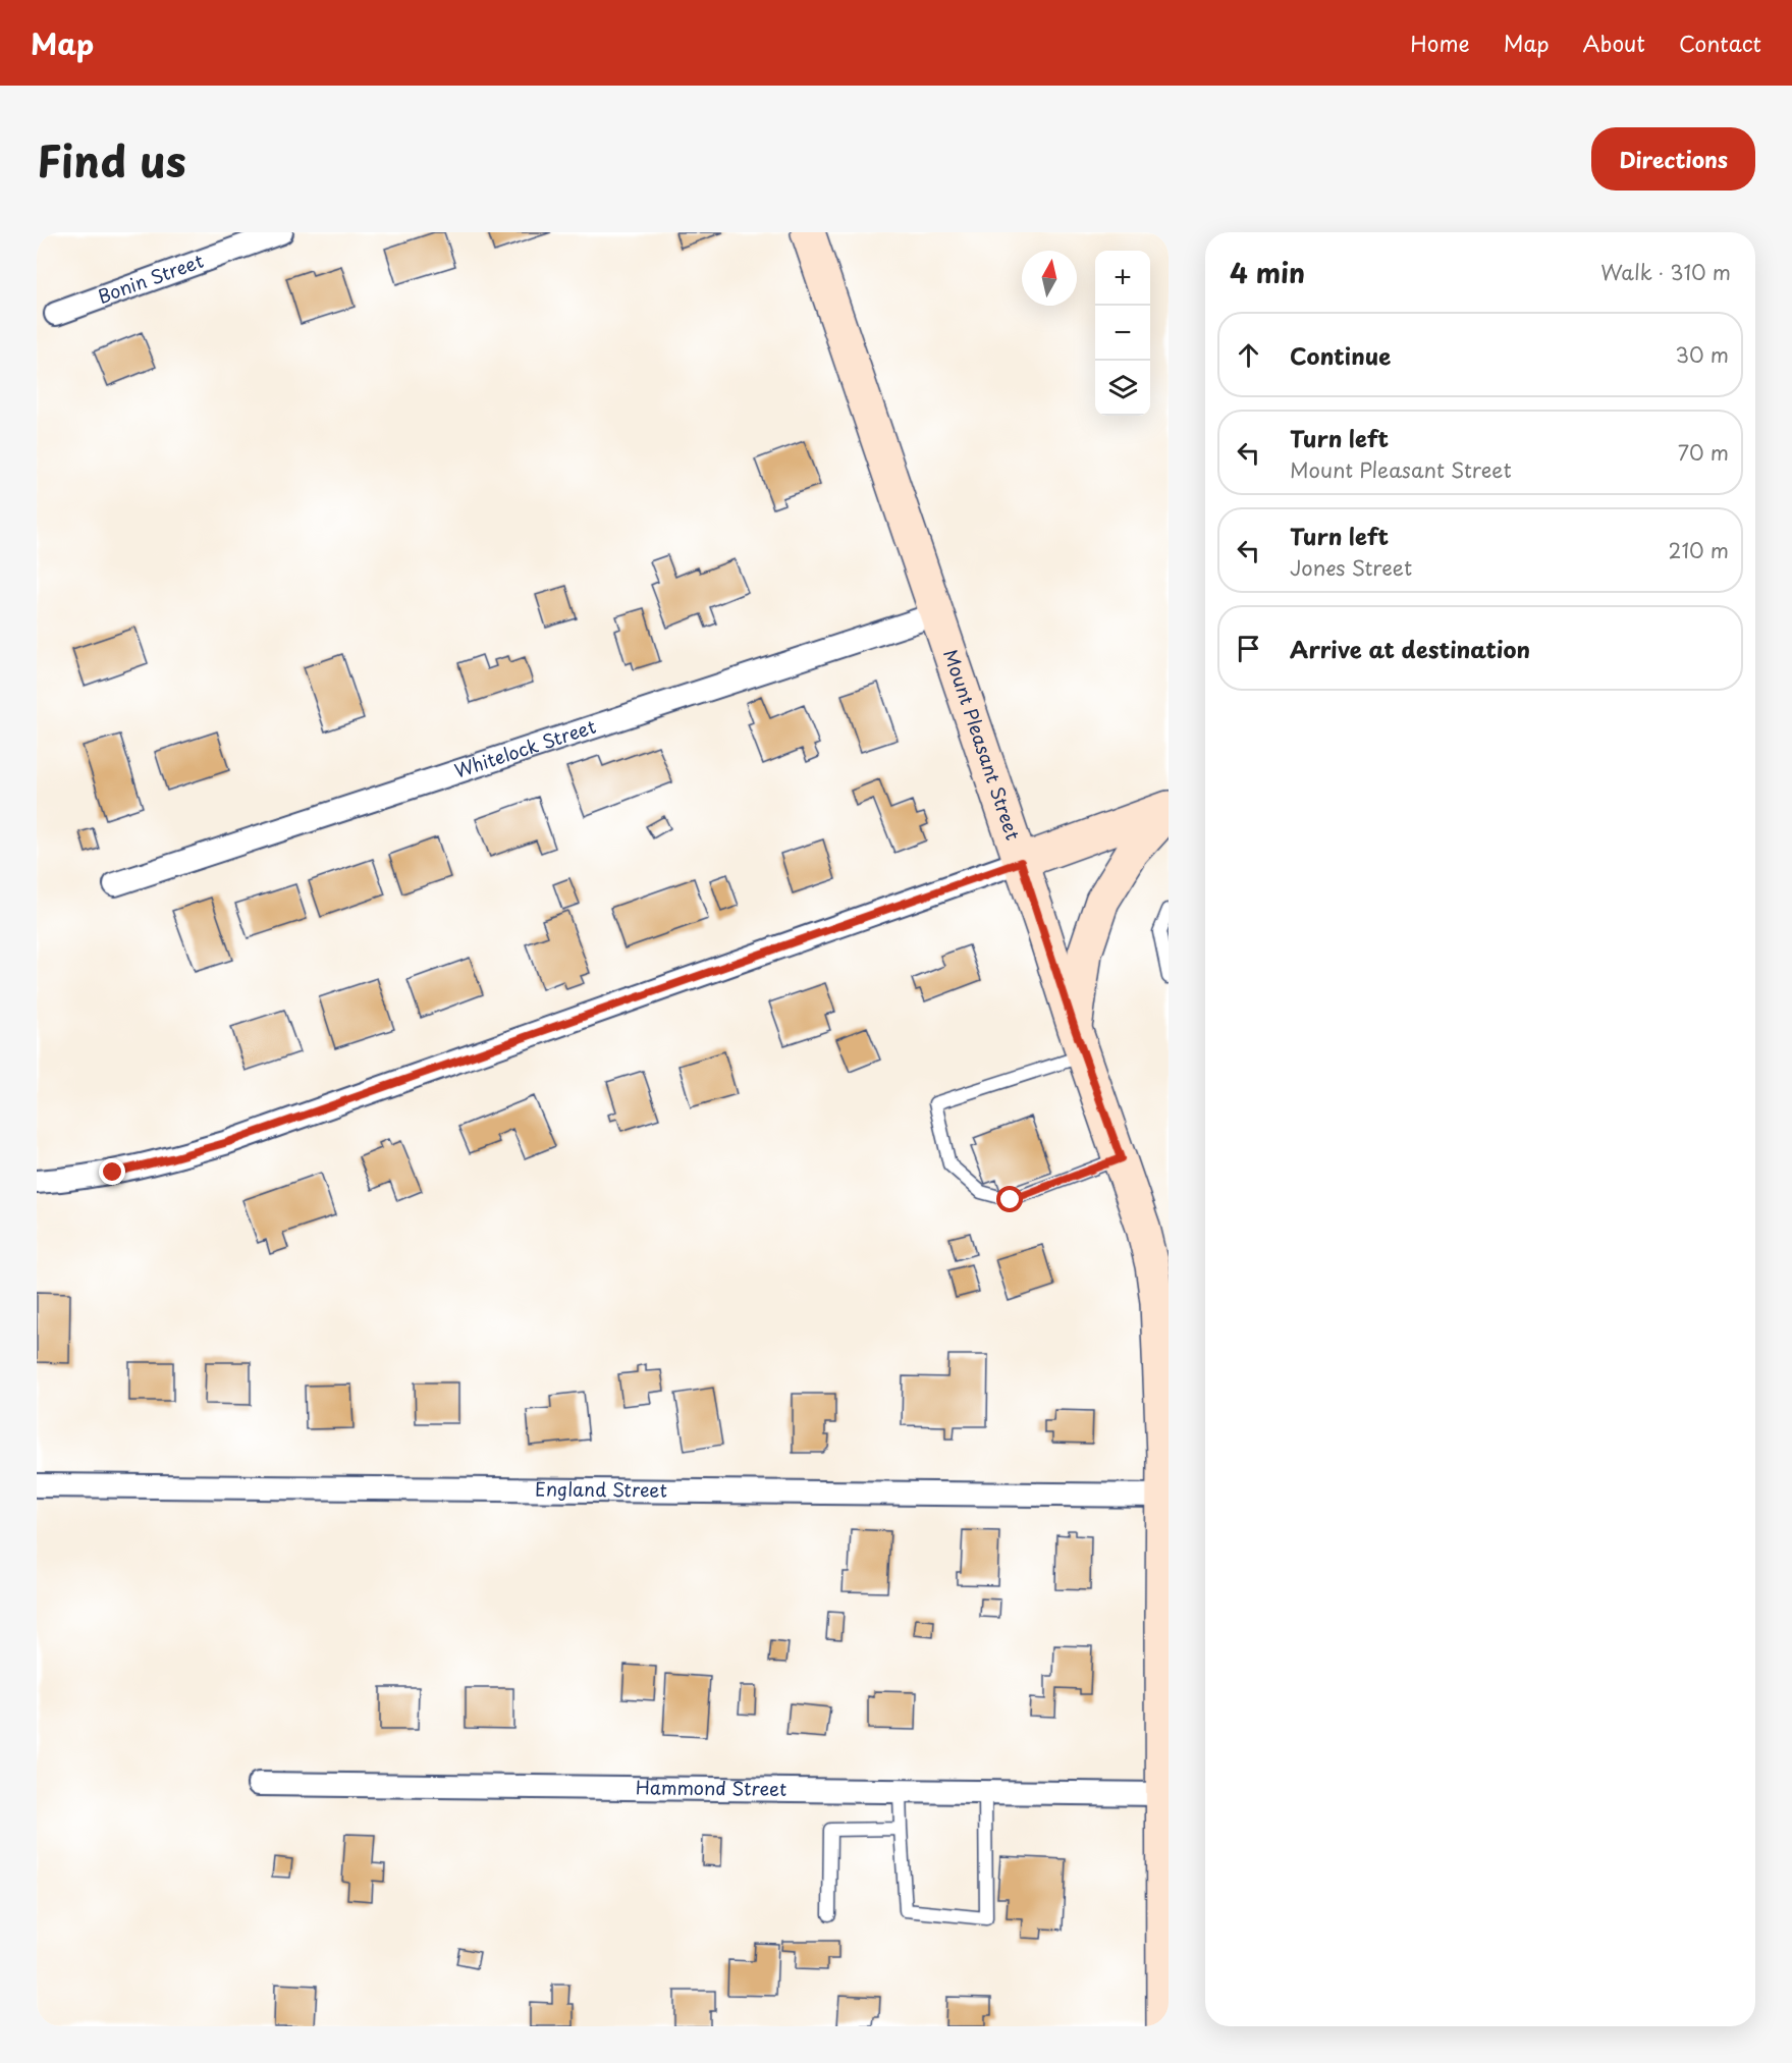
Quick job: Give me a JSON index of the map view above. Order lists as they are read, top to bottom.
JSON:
{
  "streets": {
    "main road": ["Mount Pleasant Street"],
    "street": [
      "Bonin Street",
      "Whitelock Street",
      "England Street",
      "Hammond Street"
    ]
  },
  "crossings": [
    ["Mount Pleasant Street", "Whitelock Street"],
    ["Mount Pleasant Street", "England Street"],
    ["Mount Pleasant Street", "Hammond Street"]
  ],
  "north": "top",
  "page": {
    "header": "Map",
    "nav": [
      "Home",
      "Map",
      "About",
      "Contact"
    ],
    "title": "Find us",
    "buttons": "Directions",
    "heading": ["4 min", "Walk · 310 m"],
    "map_buttons": ["+", "−"],
    "list": [
      ["Continue", "30 m"],
      ["Turn left", "Mount Pleasant Street", "70 m"],
      ["Turn left", "Jones Street", "210 m"],
      "Arrive at destination"
    ]
  }
}
